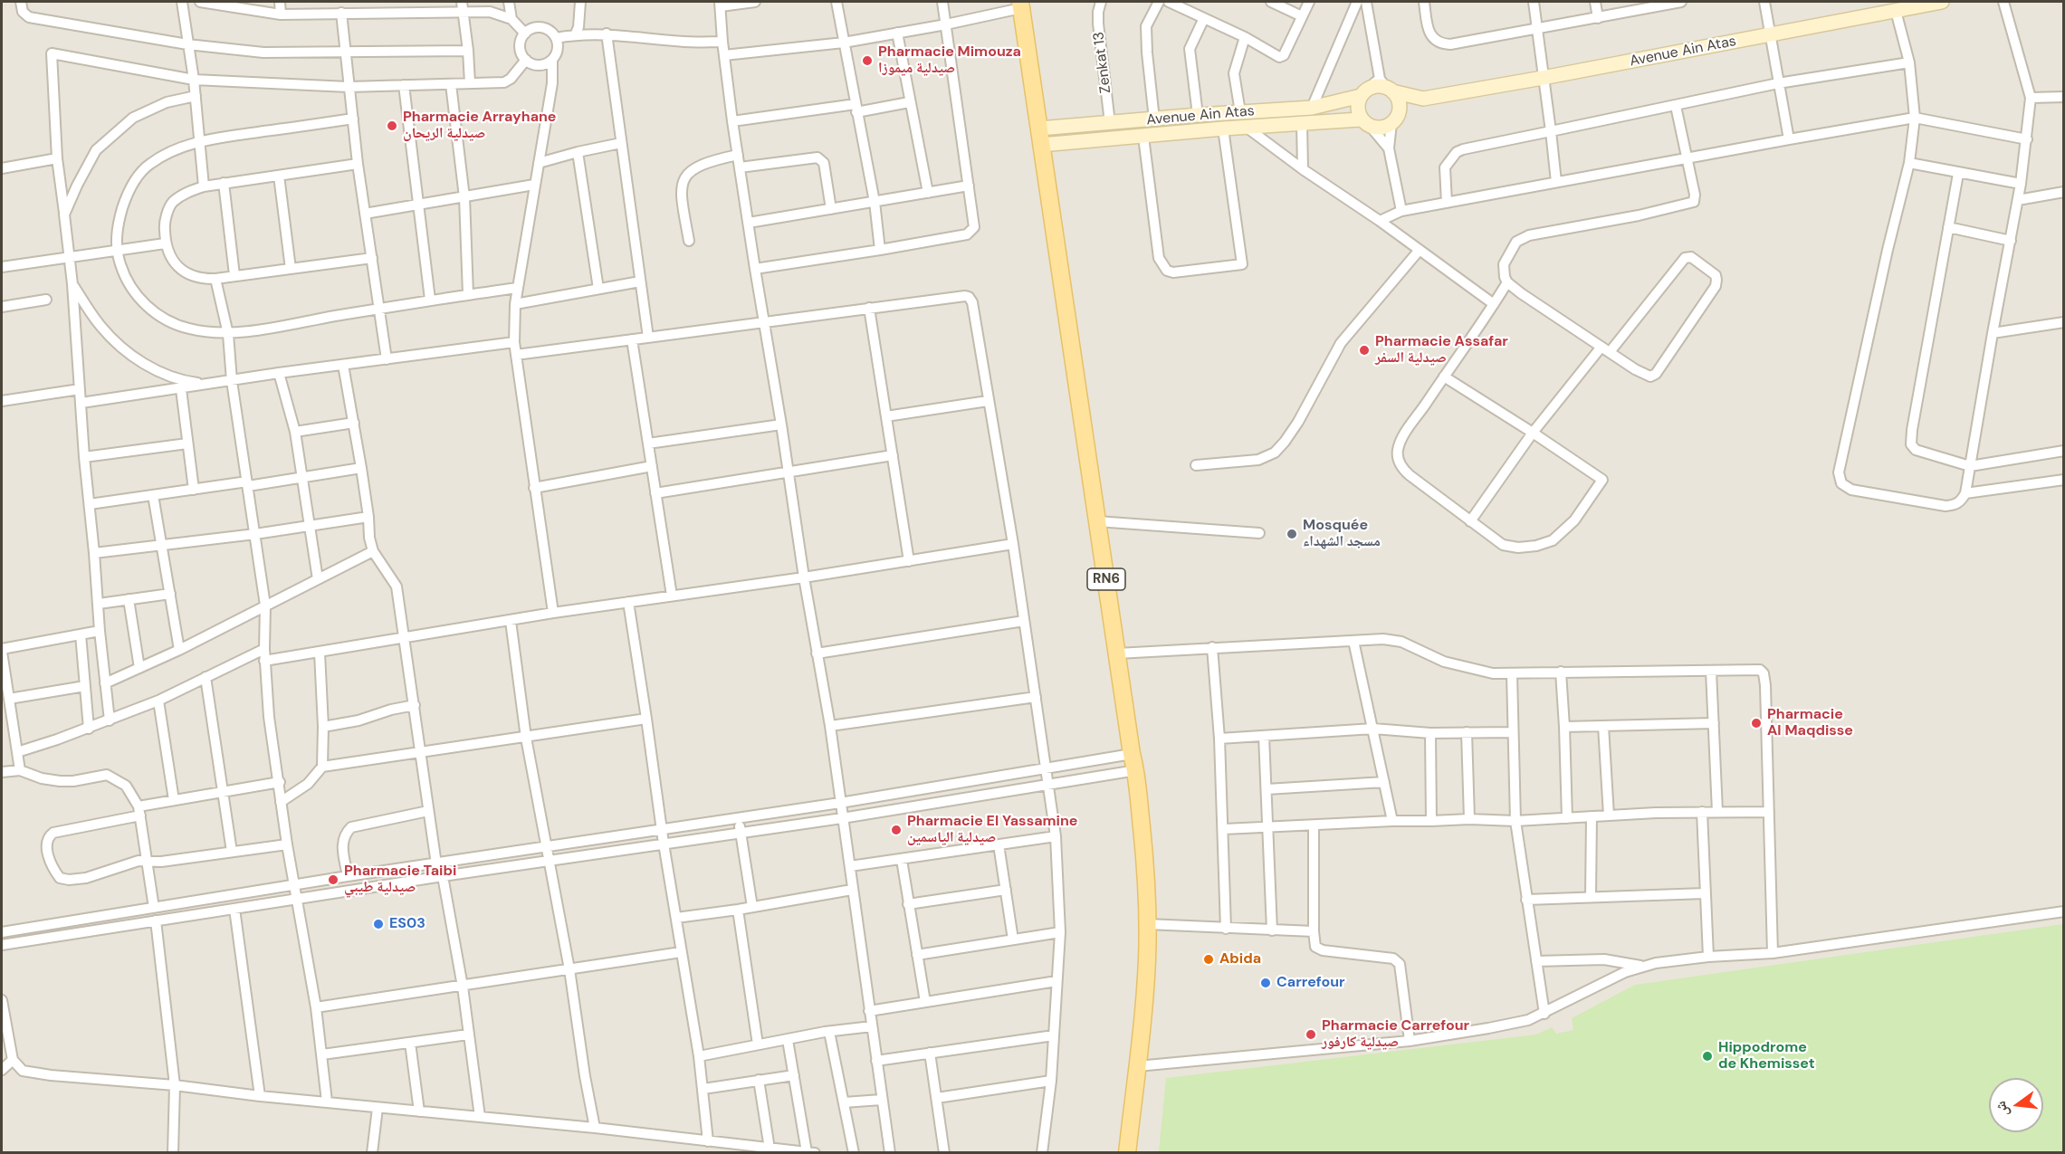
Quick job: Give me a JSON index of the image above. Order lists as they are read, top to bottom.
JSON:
{
  "streets": {
    "main road": ["RN6"],
    "street": ["Avenue Ain Atas", "Zenkat 13"]
  },
  "crossings": [
    ["Avenue Ain Atas", "Zenkat 13"],
    ["Avenue Ain Atas", "RN6"]
  ],
  "places": [
    "Pharmacie Mimouza صيدلية ميموزا",
    "Pharmacie Arrayhane صيدلية الريحان",
    "Pharmacie Assafar صيدلية السفر",
    "Mosquée مسجد الشهداء",
    "Pharmacie Al Maqdisse",
    "Pharmacie El Yassamine صيدلية الياسمين",
    "Pharmacie Taibi صيدلية طيبي",
    "ES03",
    "Abida",
    "Carrefour",
    "Pharmacie Carrefour صيدلية كارفور",
    "Hippodrome de Khemisset"
  ],
  "north": "left"
}
